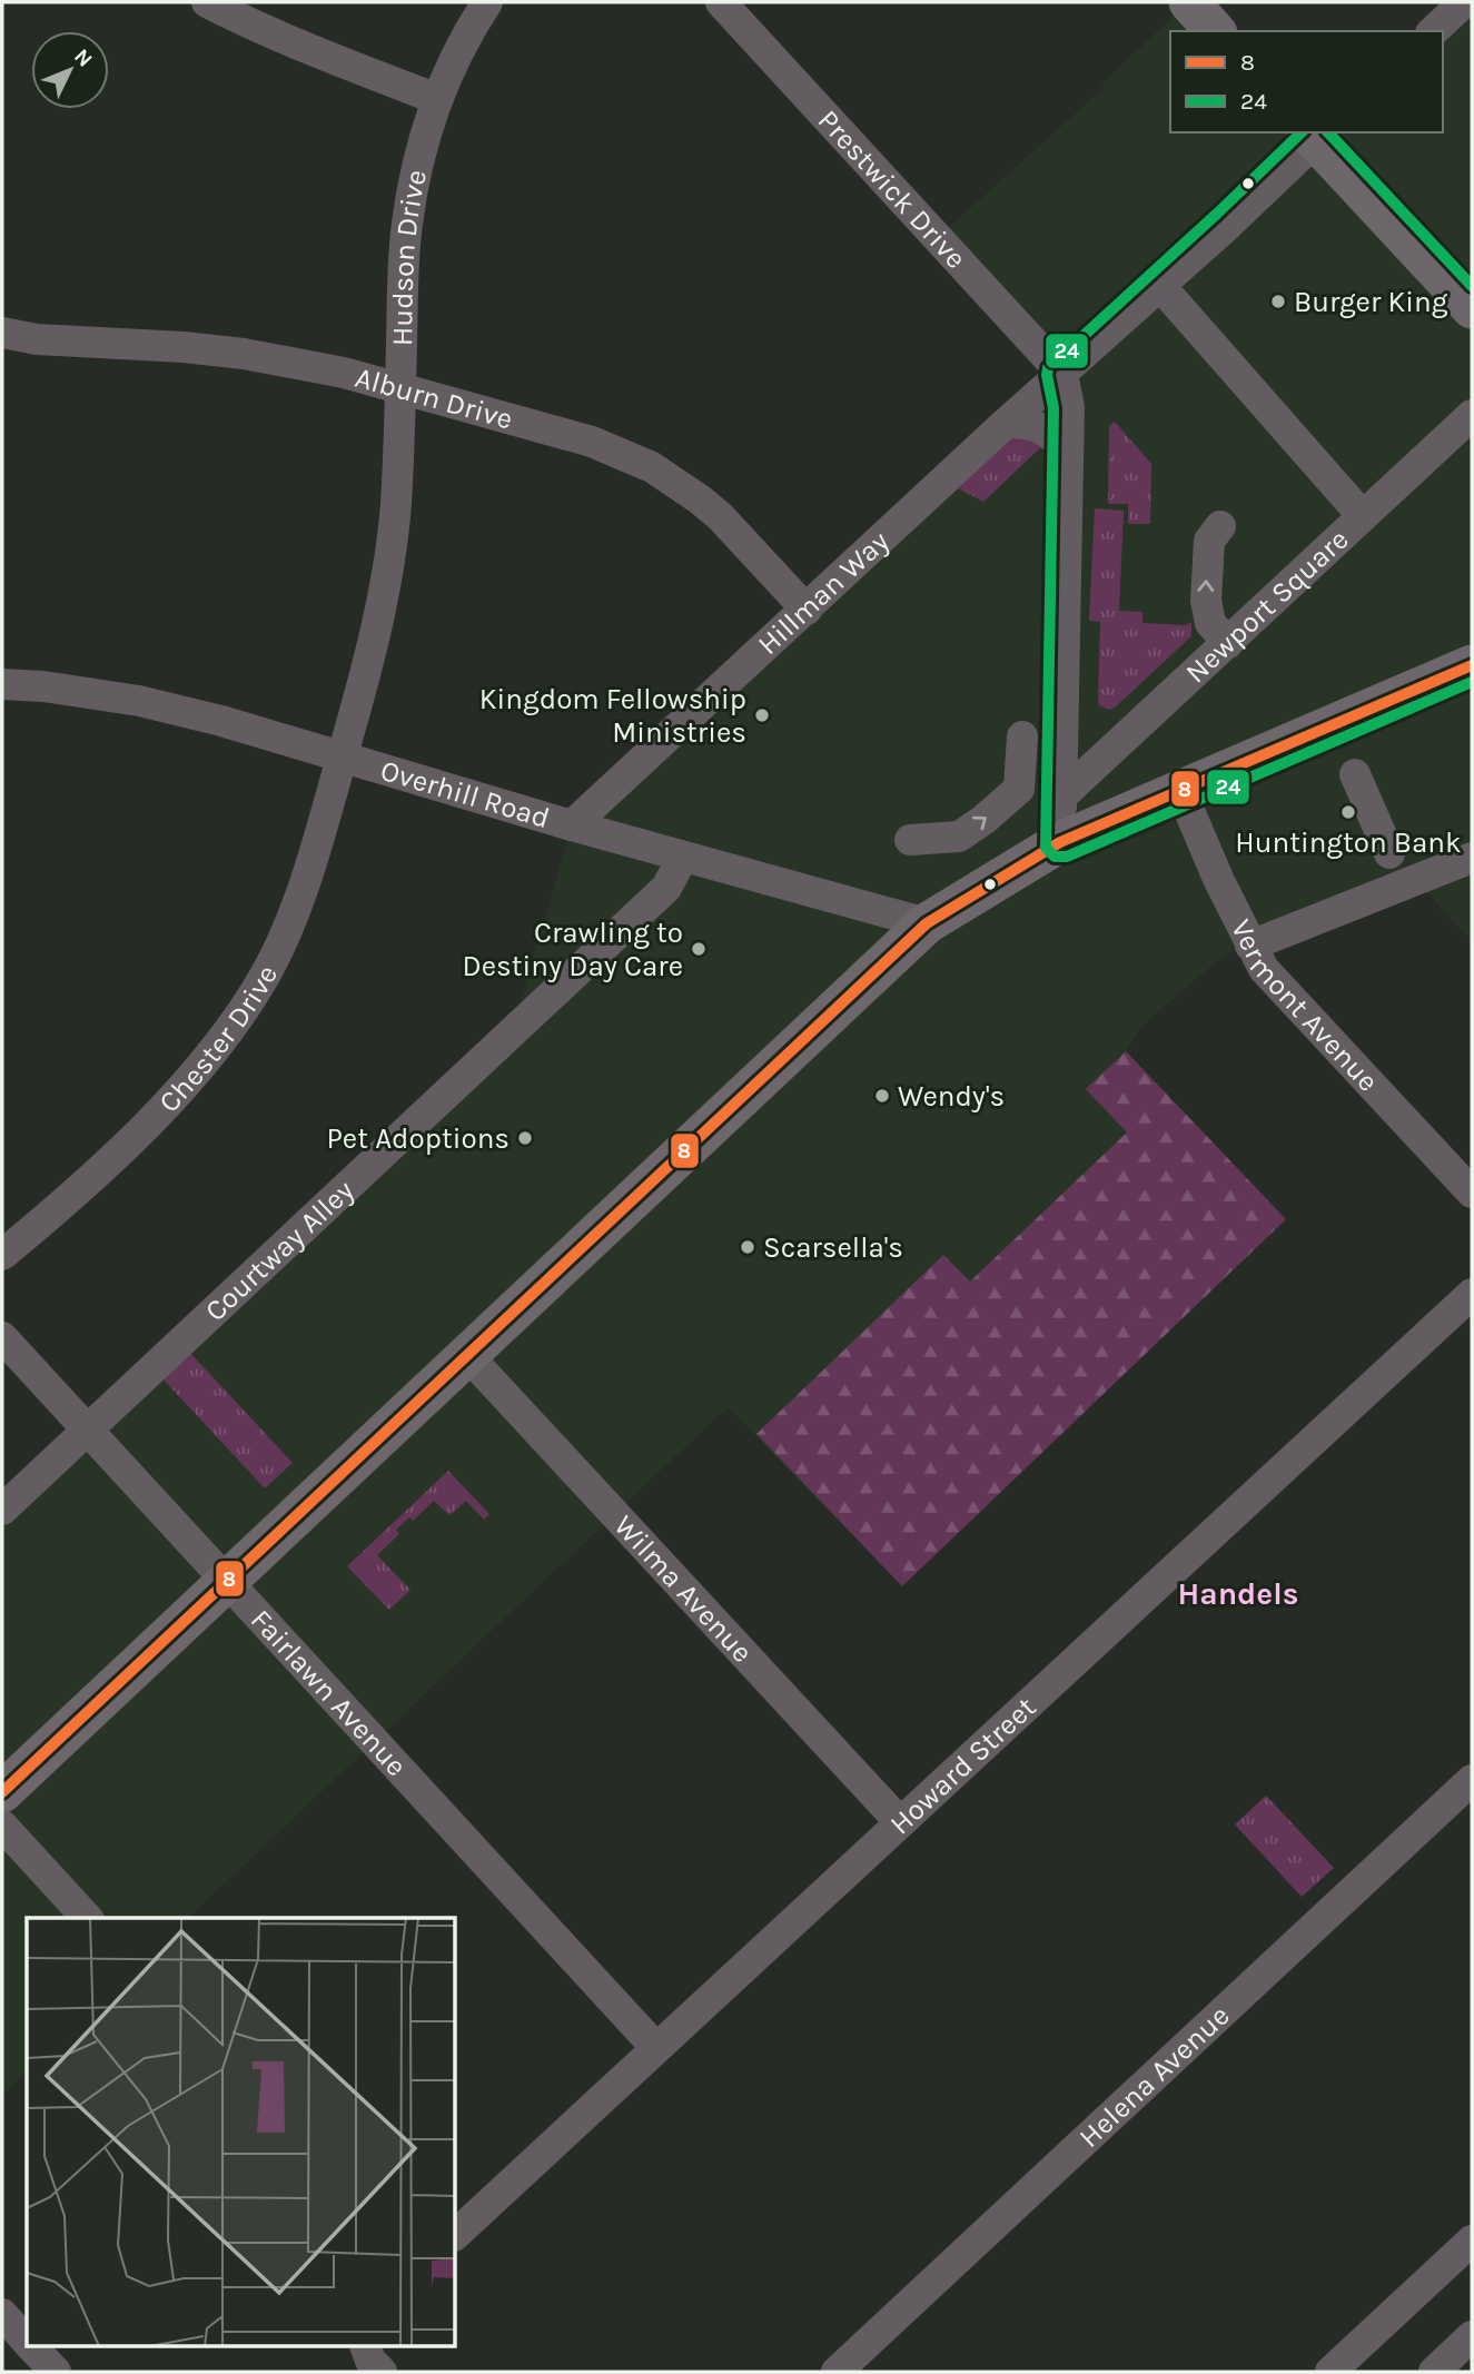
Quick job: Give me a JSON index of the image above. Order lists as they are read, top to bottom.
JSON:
{
  "streets": {
    "street": [
      "Prestwick Drive",
      "Hudson Drive",
      "Alburn Drive",
      "Hillman Way",
      "Newport Square",
      "Overhill Road",
      "Vermont Avenue",
      "Chester Drive",
      "Courtway Alley",
      "Wilma Avenue",
      "Fairlawn Avenue",
      "Howard Street",
      "Helena Avenue"
    ]
  },
  "crossings": [
    ["Prestwick Drive", "Hillman Way"],
    ["Hudson Drive", "Alburn Drive"],
    ["Hudson Drive", "Overhill Road"],
    ["Hudson Drive", "Chester Drive"],
    ["Alburn Drive", "Hillman Way"],
    ["Hillman Way", "Overhill Road"],
    ["Overhill Road", "Chester Drive"],
    ["Overhill Road", "Courtway Alley"],
    ["Courtway Alley", "Fairlawn Avenue"],
    ["Wilma Avenue", "Howard Street"],
    ["Fairlawn Avenue", "Howard Street"]
  ],
  "districts": ["Handels"],
  "places": [
    "Burger King",
    "Kingdom Fellowship Ministries",
    "Huntington Bank",
    "Crawling to Destiny Day Care",
    "Wendy's",
    "Pet Adoptions",
    "Scarsella's"
  ],
  "lines": ["transit line 24", "transit line 8"],
  "legend": ["8", "24"],
  "north": "top right"
}
